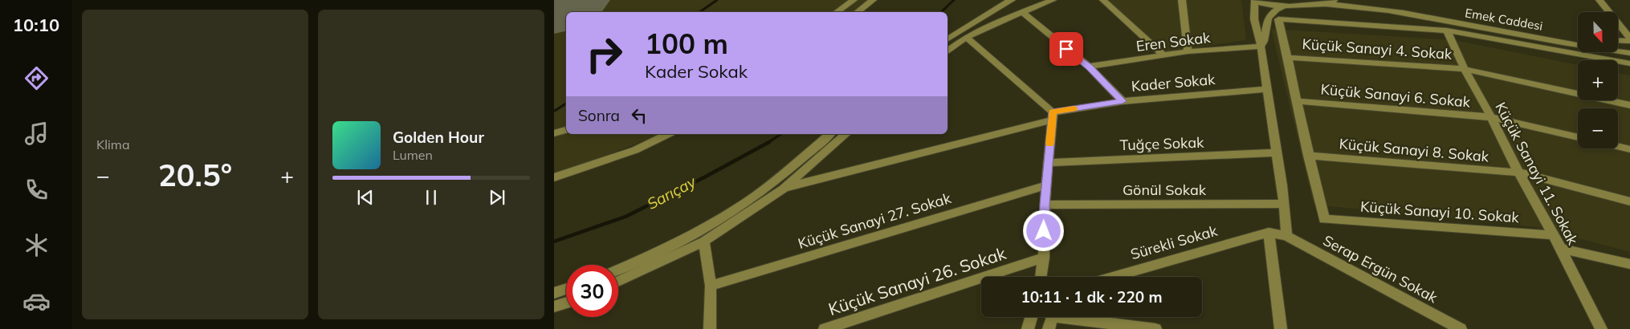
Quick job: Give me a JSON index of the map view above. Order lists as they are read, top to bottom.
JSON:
{
  "streets": {
    "street": [
      "Emek Caddesi",
      "Eren Sokak",
      "Küçük Sanayi 4. Sokak",
      "Kader Sokak",
      "Küçük Sanayi 6. Sokak",
      "Tuğçe Sokak",
      "Küçük Sanayi 8. Sokak",
      "Küçük Sanayi 11. Sokak",
      "Gönül Sokak",
      "Küçük Sanayi 10. Sokak",
      "Küçük Sanayi 27. Sokak",
      "Sürekli Sokak",
      "Serap Ergün Sokak",
      "Küçük Sanayi 26. Sokak"
    ]
  },
  "crossings": [
    ["Küçük Sanayi 4. Sokak", "Küçük Sanayi 11. Sokak"],
    ["Küçük Sanayi 6. Sokak", "Küçük Sanayi 11. Sokak"],
    ["Küçük Sanayi 8. Sokak", "Küçük Sanayi 11. Sokak"],
    ["Küçük Sanayi 8. Sokak", "Küçük Sanayi 10. Sokak"],
    ["Küçük Sanayi 11. Sokak", "Küçük Sanayi 10. Sokak"],
    ["Sürekli Sokak", "Serap Ergün Sokak"]
  ],
  "water": ["Sarıçay"],
  "north": "bottom",
  "page": {
    "tabs": "10:10",
    "tile": "Klima",
    "map_buttons": ["+", "−"],
    "turn": ["100 m", "Kader Sokak"],
    "then": "Sonra",
    "song": ["Golden Hour", "Lumen"],
    "heat": ["−", "20.5°", "+"],
    "limit": "30",
    "trip": "10:11 · 1 dk · 220 m"
  }
}
